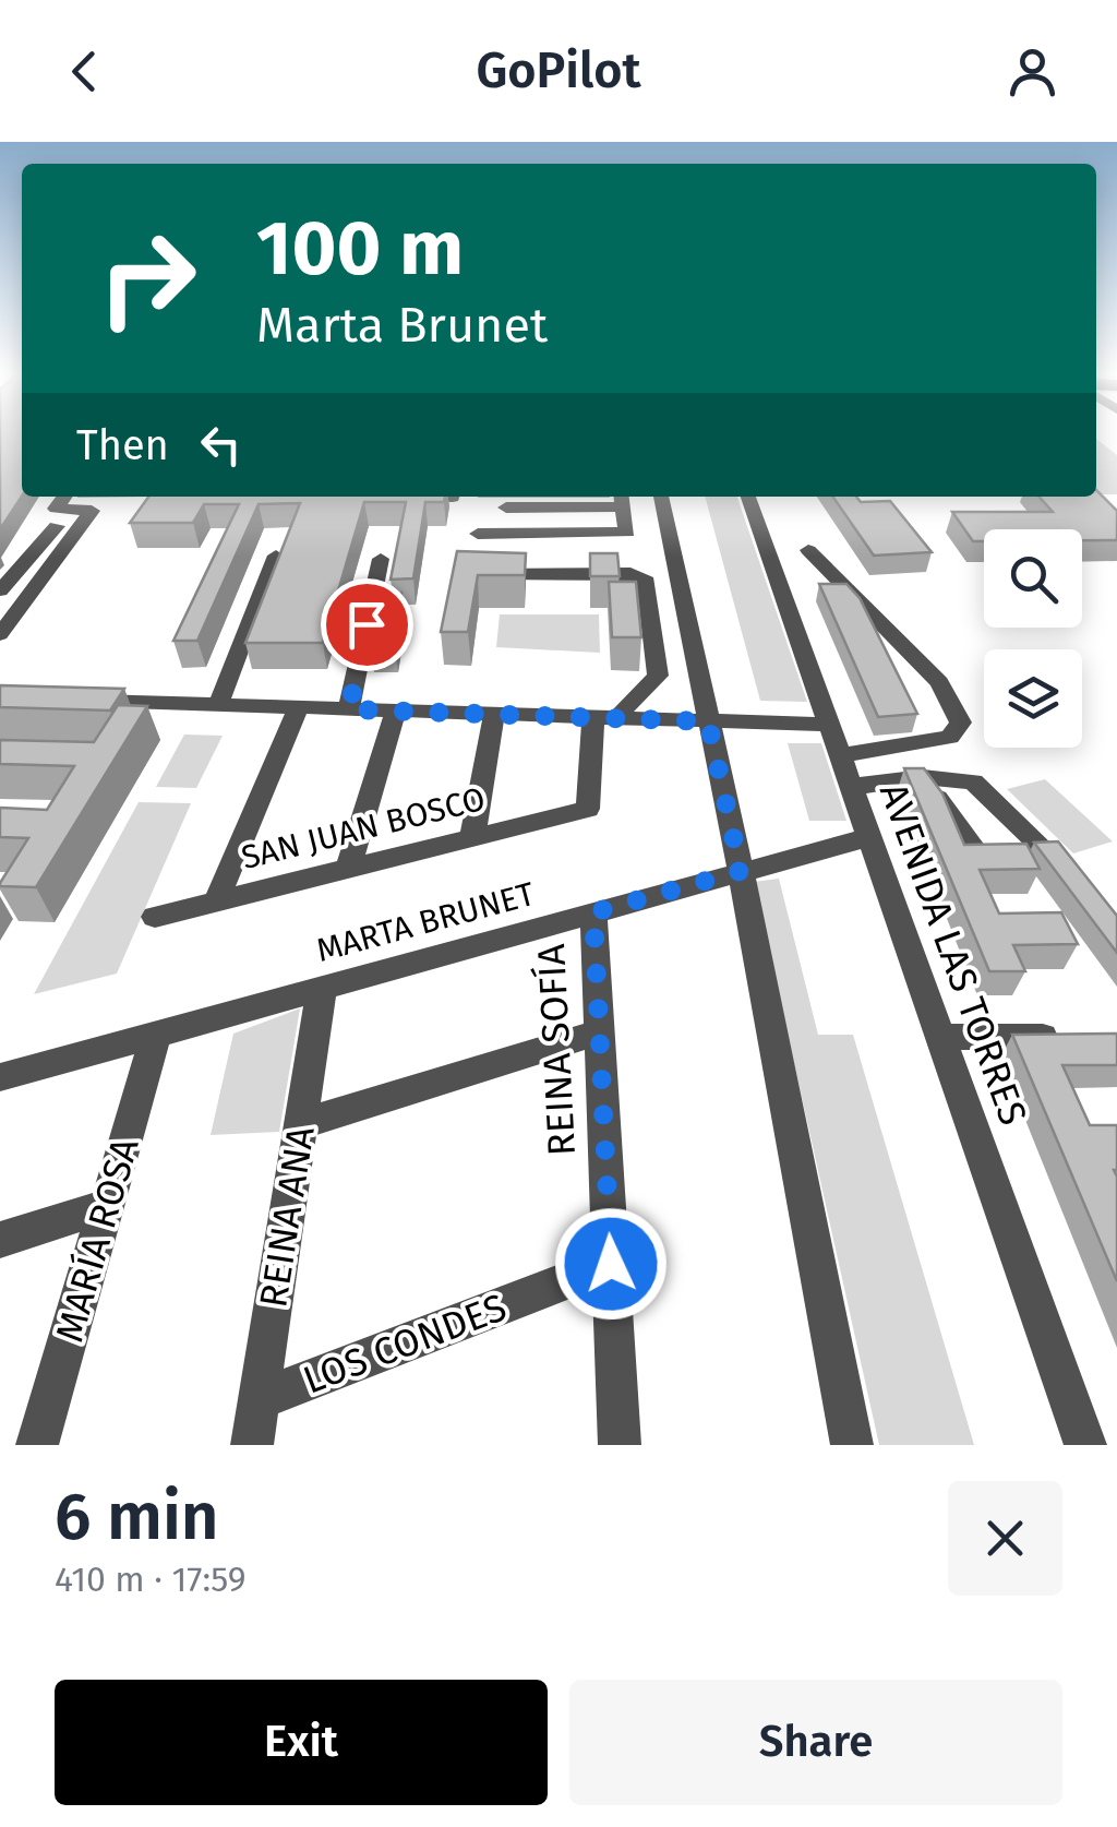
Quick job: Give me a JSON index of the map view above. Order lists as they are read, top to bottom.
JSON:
{
  "streets": {
    "street": [
      "SAN JUAN BOSCO",
      "MARTA BRUNET",
      "AVENIDA LAS TORRES",
      "REINA SOFÍA",
      "REINA ANA",
      "MARÍA ROSA",
      "LOS CONDES"
    ]
  },
  "crossings": [
    ["MARTA BRUNET", "AVENIDA LAS TORRES"],
    ["MARTA BRUNET", "REINA SOFÍA"],
    ["MARTA BRUNET", "REINA ANA"],
    ["MARTA BRUNET", "MARÍA ROSA"],
    ["REINA SOFÍA", "LOS CONDES"],
    ["REINA ANA", "LOS CONDES"]
  ],
  "page": {
    "header": "GoPilot",
    "turn": ["100 m", "Marta Brunet"],
    "then": "Then",
    "heading": ["6 min", "410 m · 17:59"],
    "buttons": ["Exit", "Share"]
  }
}
